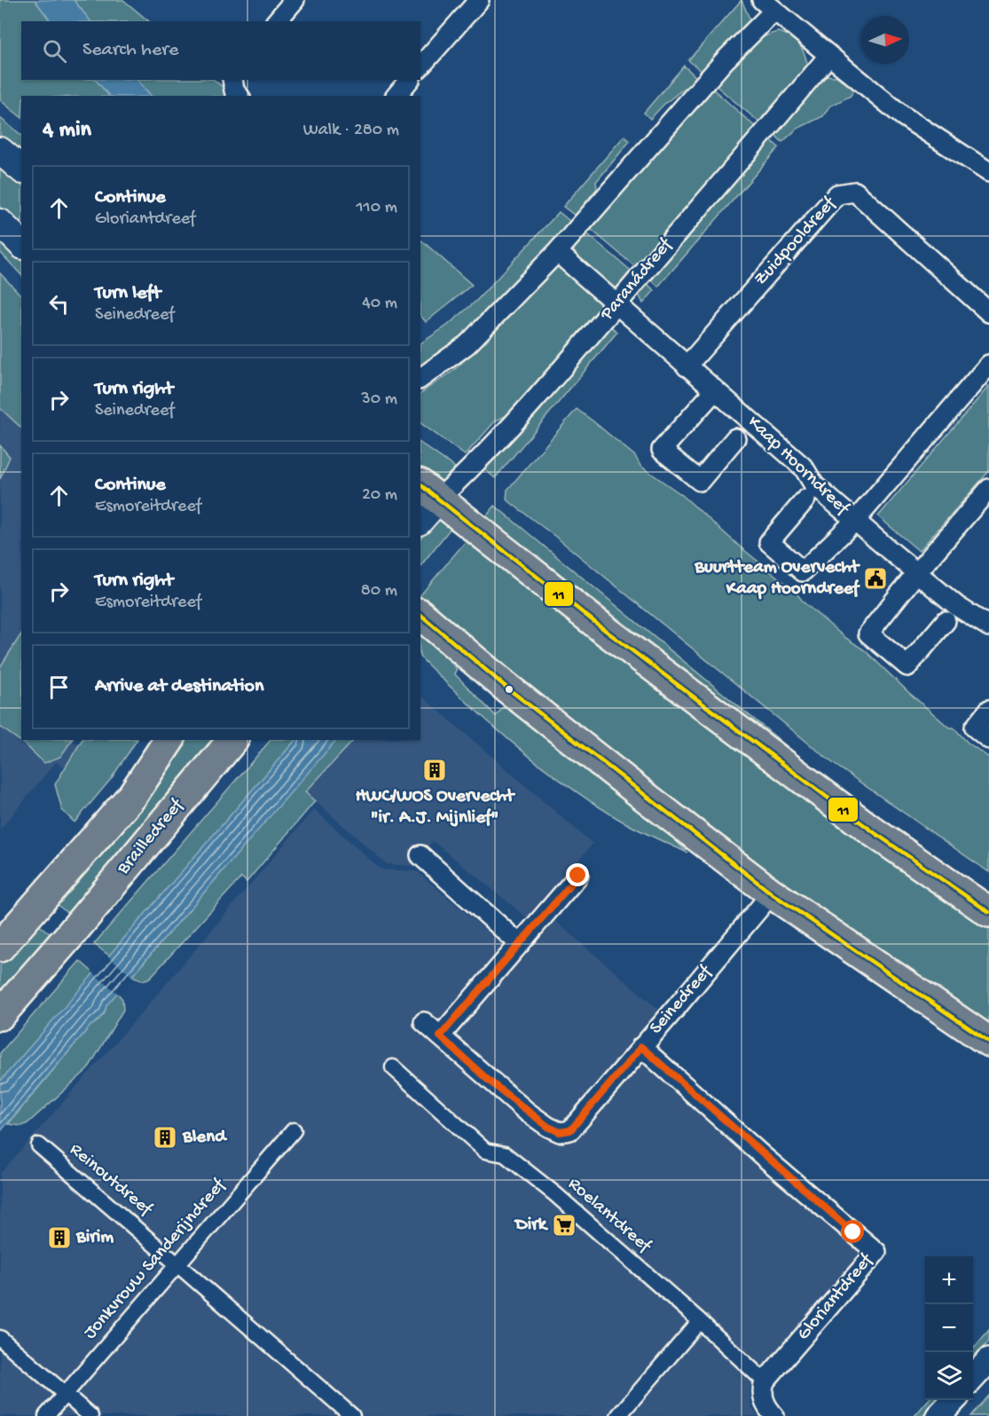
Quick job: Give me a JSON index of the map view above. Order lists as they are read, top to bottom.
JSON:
{
  "streets": {
    "main road": ["Brailledreef"],
    "street": [
      "Zuidpooldreef",
      "Paranádreef",
      "Kaap Hoorndreef",
      "Seinedreef",
      "Reinoutdreef",
      "Roelantdreef",
      "Jonkvrouw Sanderijndreef",
      "Gloriantdreef"
    ]
  },
  "crossings": [
    ["Zuidpooldreef", "Kaap Hoorndreef"],
    ["Paranádreef", "Kaap Hoorndreef"],
    ["Seinedreef", "Gloriantdreef"],
    ["Reinoutdreef", "Jonkvrouw Sanderijndreef"],
    ["Roelantdreef", "Gloriantdreef"]
  ],
  "places": {
    "public building": ["Buurtteam Overvecht Kaap Hoorndreef"],
    "building": ["HWC/WOS Overvecht \"ir. A.J. Mijnlief\"", "Blend", "Birim"],
    "supermarket": ["Dirk"]
  },
  "lines": ["transit line 11"],
  "north": "right",
  "page": {
    "search": "Search here",
    "heading": ["4 min", "Walk · 280 m"],
    "list": [
      ["Continue", "Gloriantdreef", "110 m"],
      ["Turn left", "Seinedreef", "40 m"],
      ["Turn right", "Seinedreef", "30 m"],
      ["Continue", "Esmoreitdreef", "20 m"],
      ["Turn right", "Esmoreitdreef", "80 m"],
      "Arrive at destination"
    ],
    "map_buttons": ["+", "−"]
  }
}
